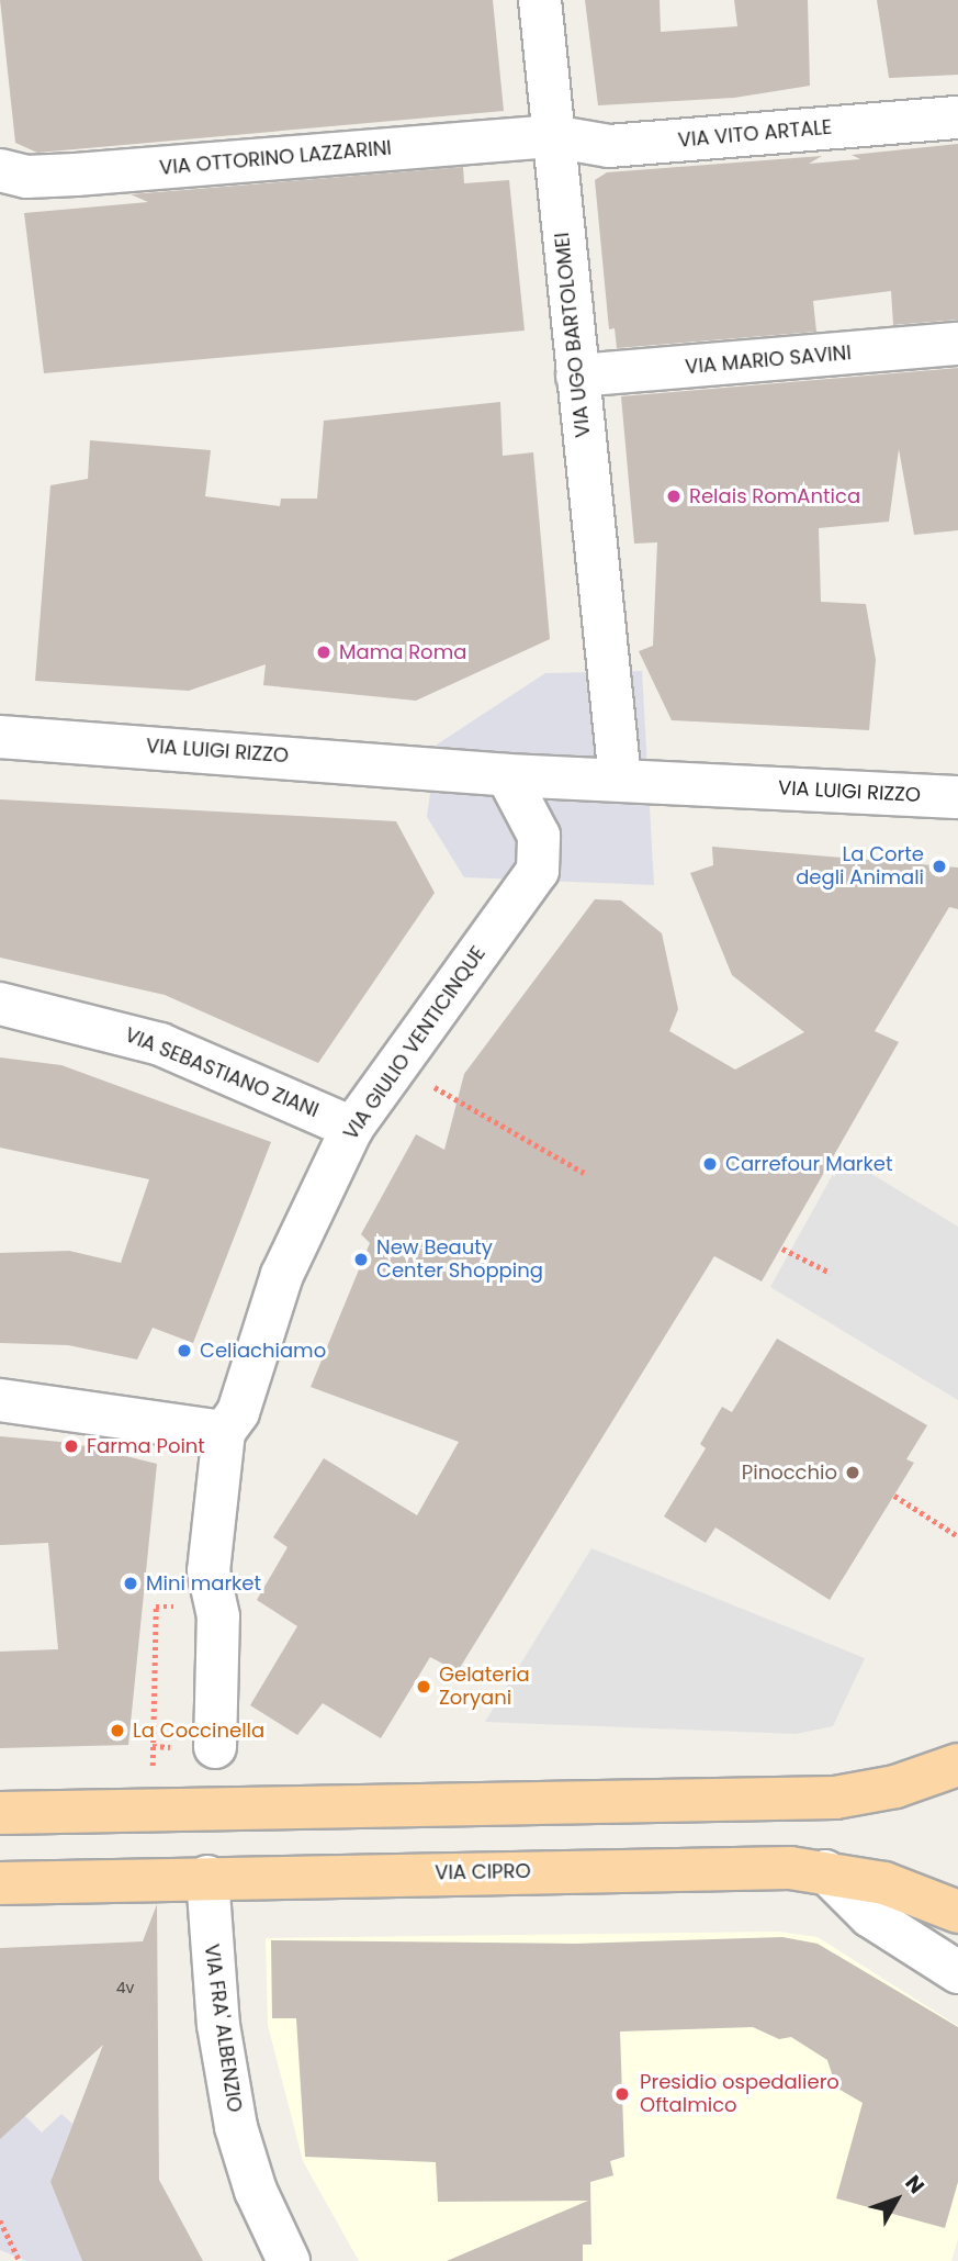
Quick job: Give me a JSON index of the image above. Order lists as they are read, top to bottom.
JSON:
{
  "streets": {
    "main road": ["VIA CIPRO"],
    "street": [
      "VIA VITO ARTALE",
      "VIA OTTORINO LAZZARINI",
      "VIA UGO BARTOLOMEI",
      "VIA MARIO SAVINI",
      "VIA LUIGI RIZZO",
      "VIA GIULIO VENTICINQUE",
      "VIA SEBASTIANO ZIANI",
      "VIA FRA' ALBENZIO"
    ]
  },
  "crossings": [
    ["VIA VITO ARTALE", "VIA OTTORINO LAZZARINI"],
    ["VIA VITO ARTALE", "VIA UGO BARTOLOMEI"],
    ["VIA OTTORINO LAZZARINI", "VIA UGO BARTOLOMEI"],
    ["VIA UGO BARTOLOMEI", "VIA MARIO SAVINI"],
    ["VIA UGO BARTOLOMEI", "VIA LUIGI RIZZO"],
    ["VIA LUIGI RIZZO", "VIA GIULIO VENTICINQUE"],
    ["VIA GIULIO VENTICINQUE", "VIA SEBASTIANO ZIANI"],
    ["VIA CIPRO", "VIA FRA' ALBENZIO"]
  ],
  "places": [
    "Relais RomAntica",
    "Mama Roma",
    "La Corte degli Animali",
    "Carrefour Market",
    "New Beauty Center Shopping",
    "Celiachiamo",
    "Farma Point",
    "Pinocchio",
    "Mini market",
    "Gelateria Zoryani",
    "La Coccinella",
    "Presidio ospedaliero Oftalmico"
  ],
  "house_numbers": ["4v"],
  "north": "top right"
}
